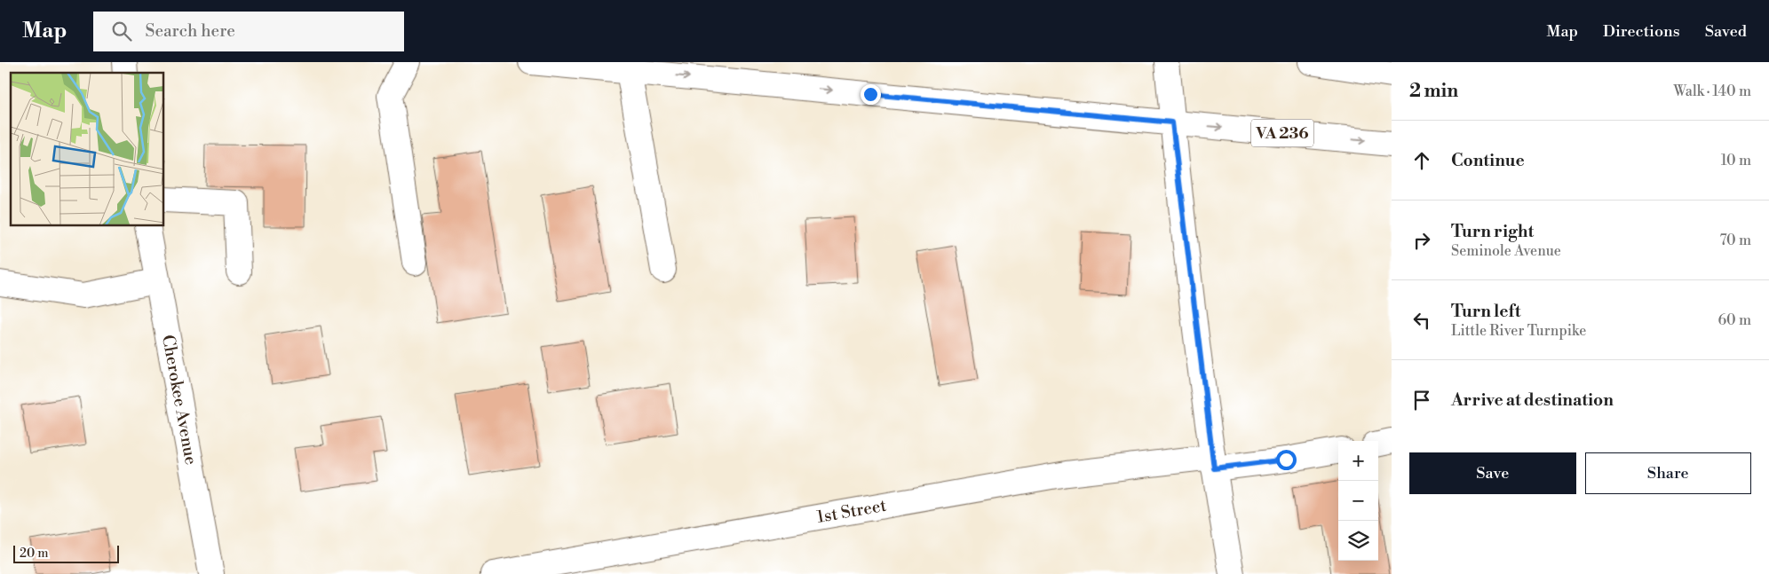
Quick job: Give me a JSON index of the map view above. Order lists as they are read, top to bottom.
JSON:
{
  "streets": {
    "street": ["VA 236", "Cherokee Avenue", "1st Street"]
  },
  "scale_bar": "20 m",
  "page": {
    "header": "Map",
    "search": "Search here",
    "nav": ["Map", "Directions", "Saved"],
    "heading": ["2 min", "Walk · 140 m"],
    "list": [
      ["Continue", "10 m"],
      ["Turn right", "Seminole Avenue", "70 m"],
      ["Turn left", "Little River Turnpike", "60 m"],
      "Arrive at destination"
    ],
    "buttons": ["Save", "Share"],
    "map_buttons": ["+", "−"],
    "scale": "20 m"
  }
}
